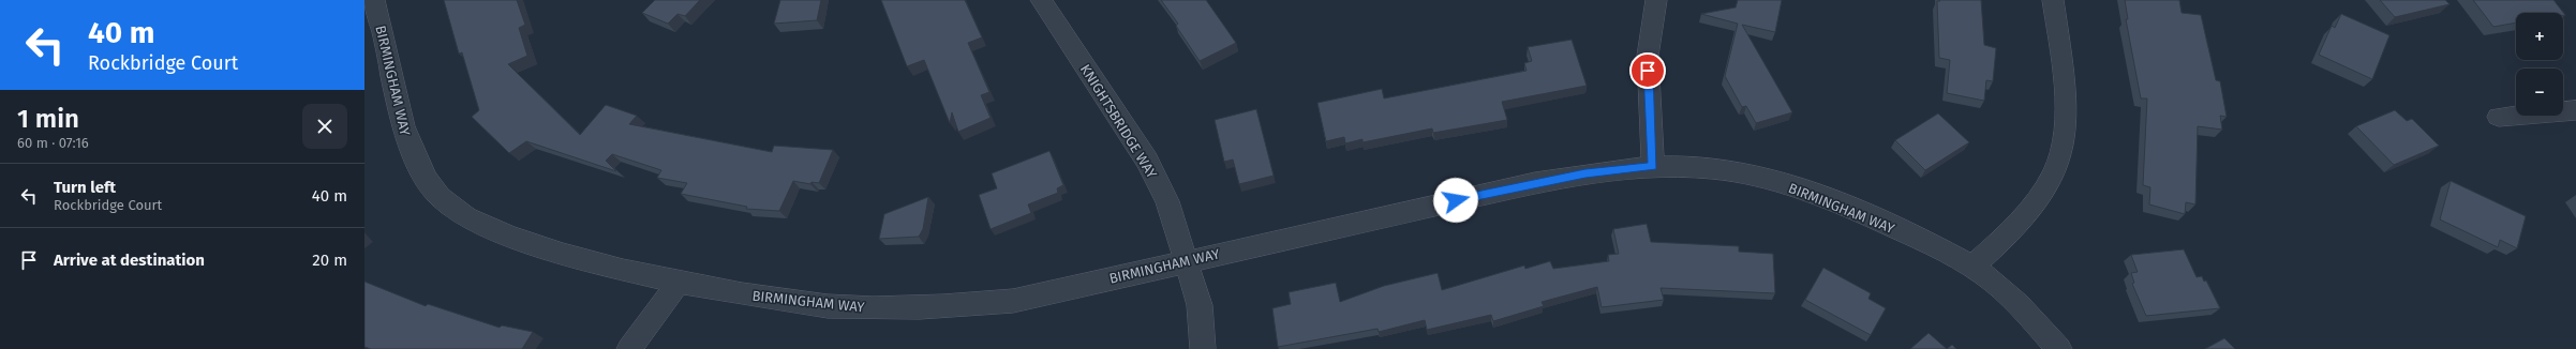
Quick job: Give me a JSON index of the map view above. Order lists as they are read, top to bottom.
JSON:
{
  "streets": {
    "street": ["BIRMINGHAM WAY", "KNIGHTSBRIDGE WAY"]
  },
  "crossings": [
    ["BIRMINGHAM WAY", "KNIGHTSBRIDGE WAY"]
  ],
  "page": {
    "turn": ["40 m", "Rockbridge Court"],
    "map_buttons": ["+", "−"],
    "heading": ["1 min", "60 m · 07:16"],
    "list": [
      {
        "name": "Turn left",
        "note": "Rockbridge Court",
        "value": "40 m"
      },
      {
        "name": "Arrive at destination",
        "value": "20 m"
      }
    ]
  }
}
